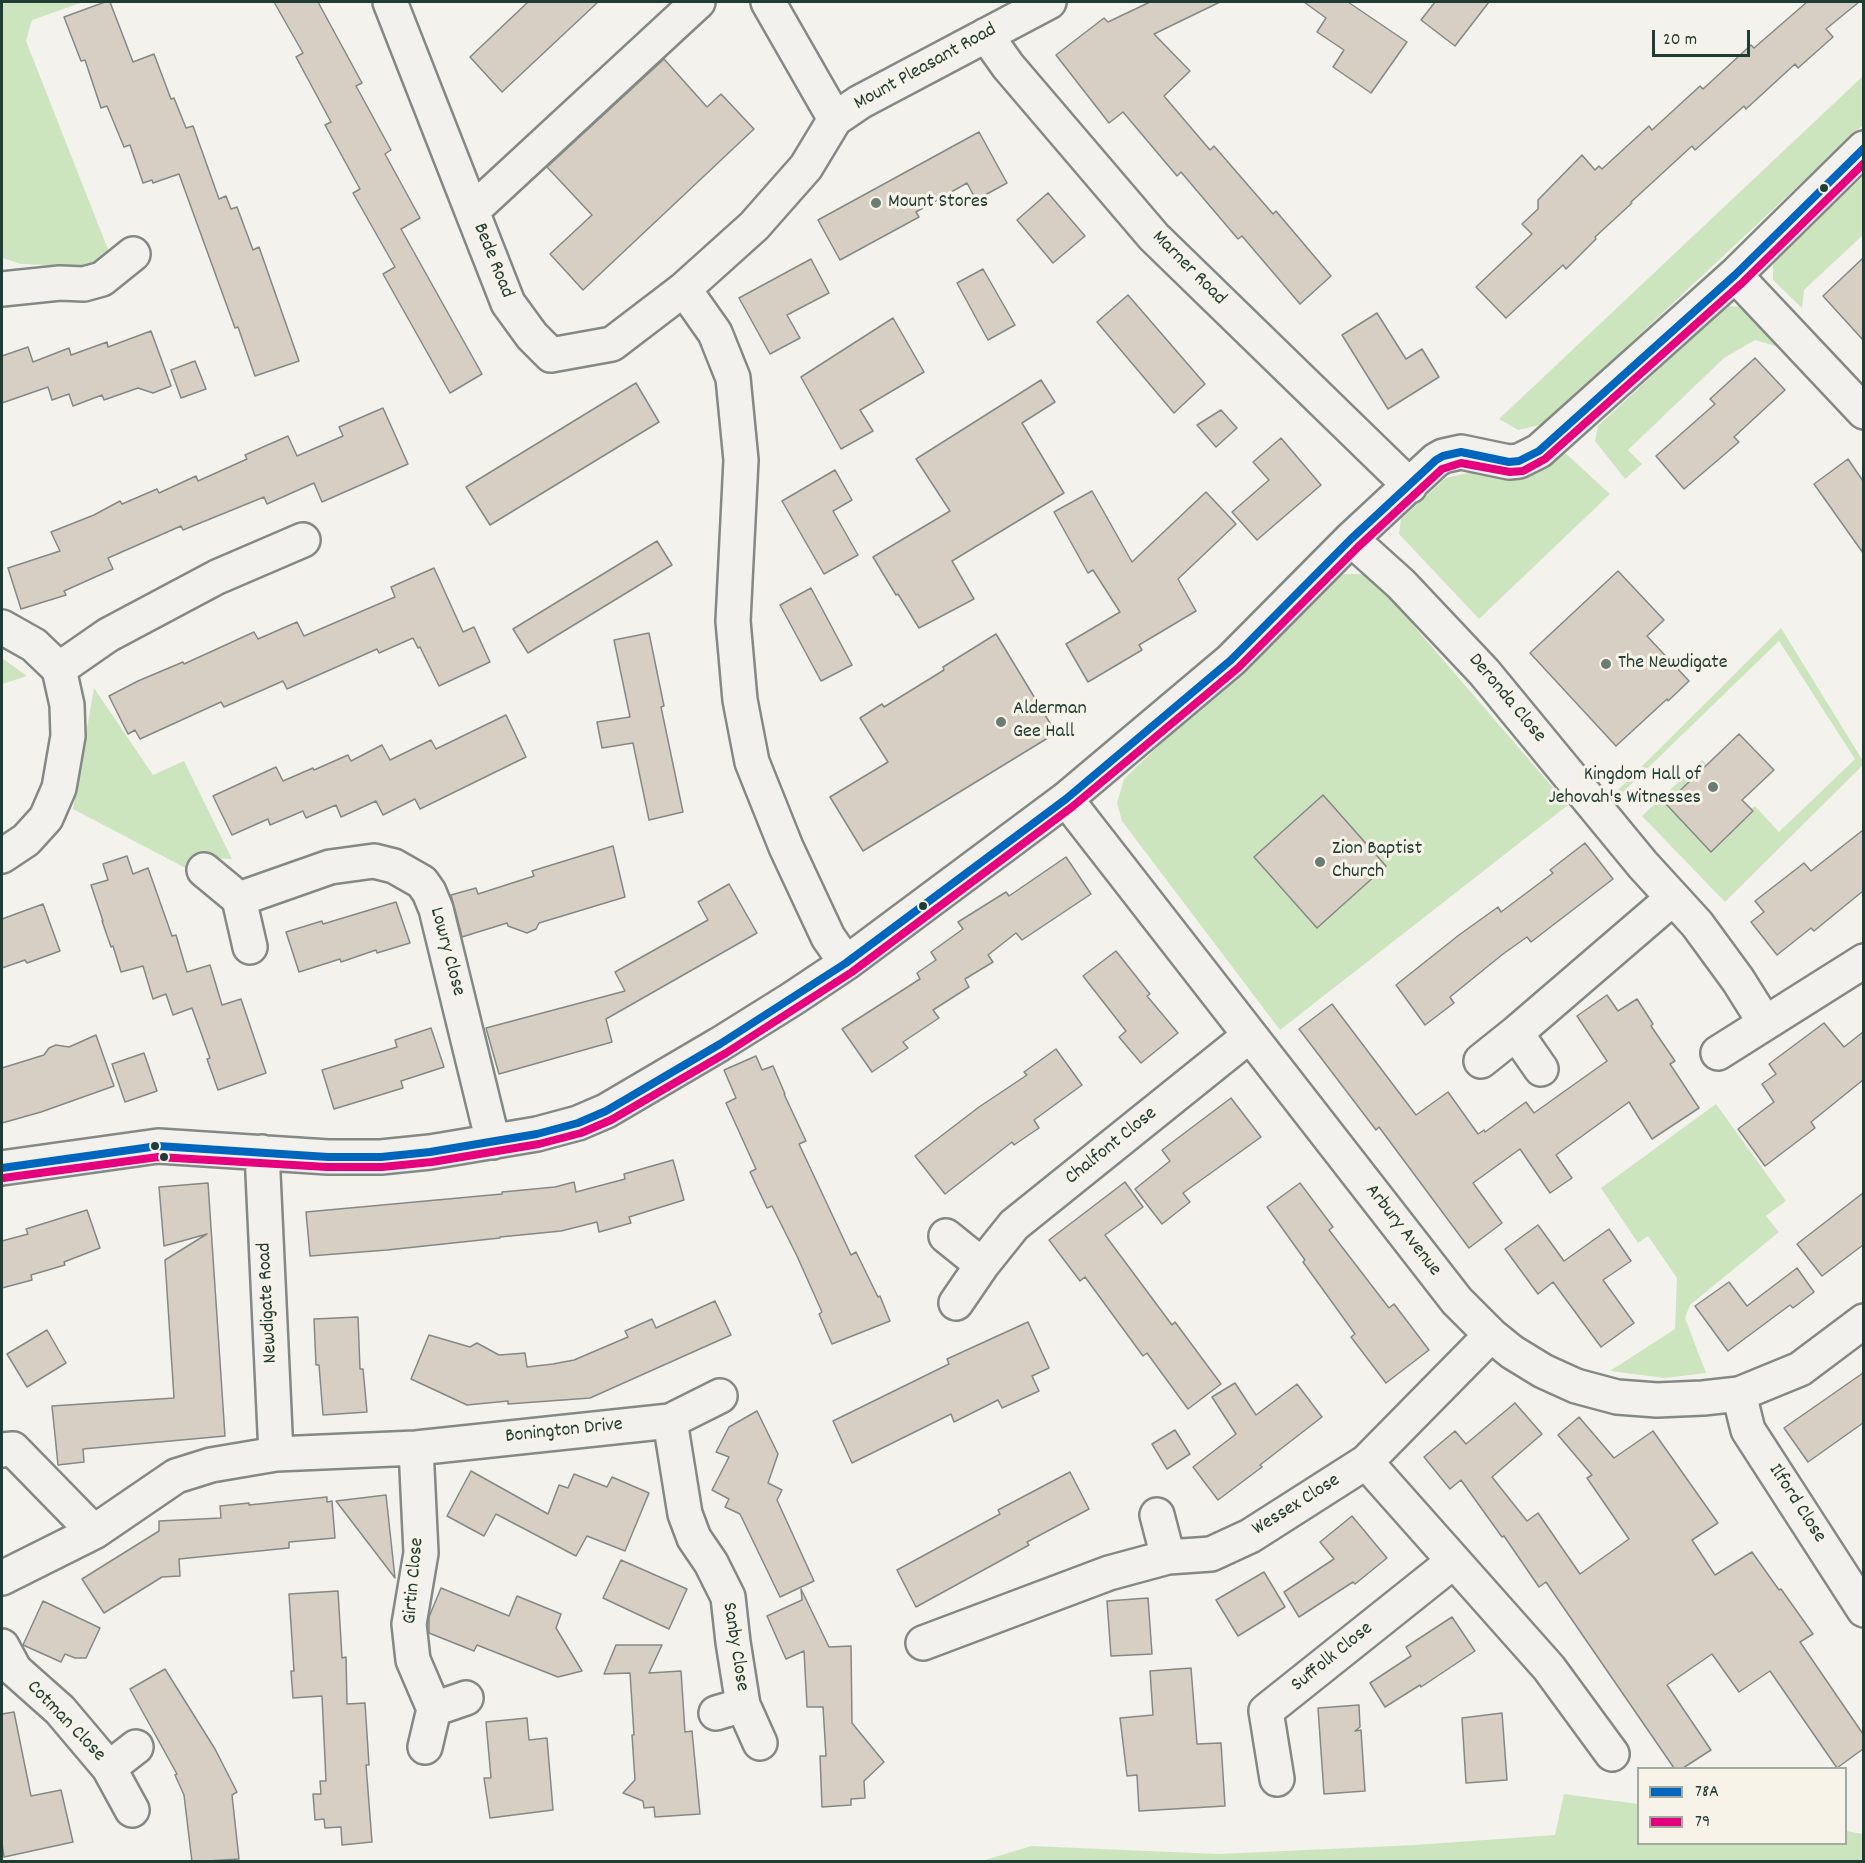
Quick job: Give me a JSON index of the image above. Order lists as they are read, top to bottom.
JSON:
{
  "streets": {
    "street": [
      "Mount Pleasant Road",
      "Bede Road",
      "Marner Road",
      "Deronda Close",
      "Lowry Close",
      "Chalfont Close",
      "Arbury Avenue",
      "Newdigate Road",
      "Bonington Drive",
      "Ilford Close",
      "Wessex Close",
      "Girtin Close",
      "Sanby Close",
      "Suffolk Close",
      "Cotman Close"
    ]
  },
  "crossings": [
    ["Mount Pleasant Road", "Bede Road"],
    ["Mount Pleasant Road", "Marner Road"],
    ["Chalfont Close", "Arbury Avenue"],
    ["Arbury Avenue", "Ilford Close"],
    ["Arbury Avenue", "Wessex Close"],
    ["Newdigate Road", "Bonington Drive"],
    ["Bonington Drive", "Girtin Close"],
    ["Bonington Drive", "Sanby Close"]
  ],
  "places": [
    "Mount Stores",
    "The Newdigate",
    "Alderman Gee Hall",
    "Kingdom Hall of Jehovah's Witnesses",
    "Zion Baptist Church"
  ],
  "lines": ["transit line 78A", "transit line 79"],
  "legend": ["78A", "79"],
  "scale_bar": "20 m"
}
